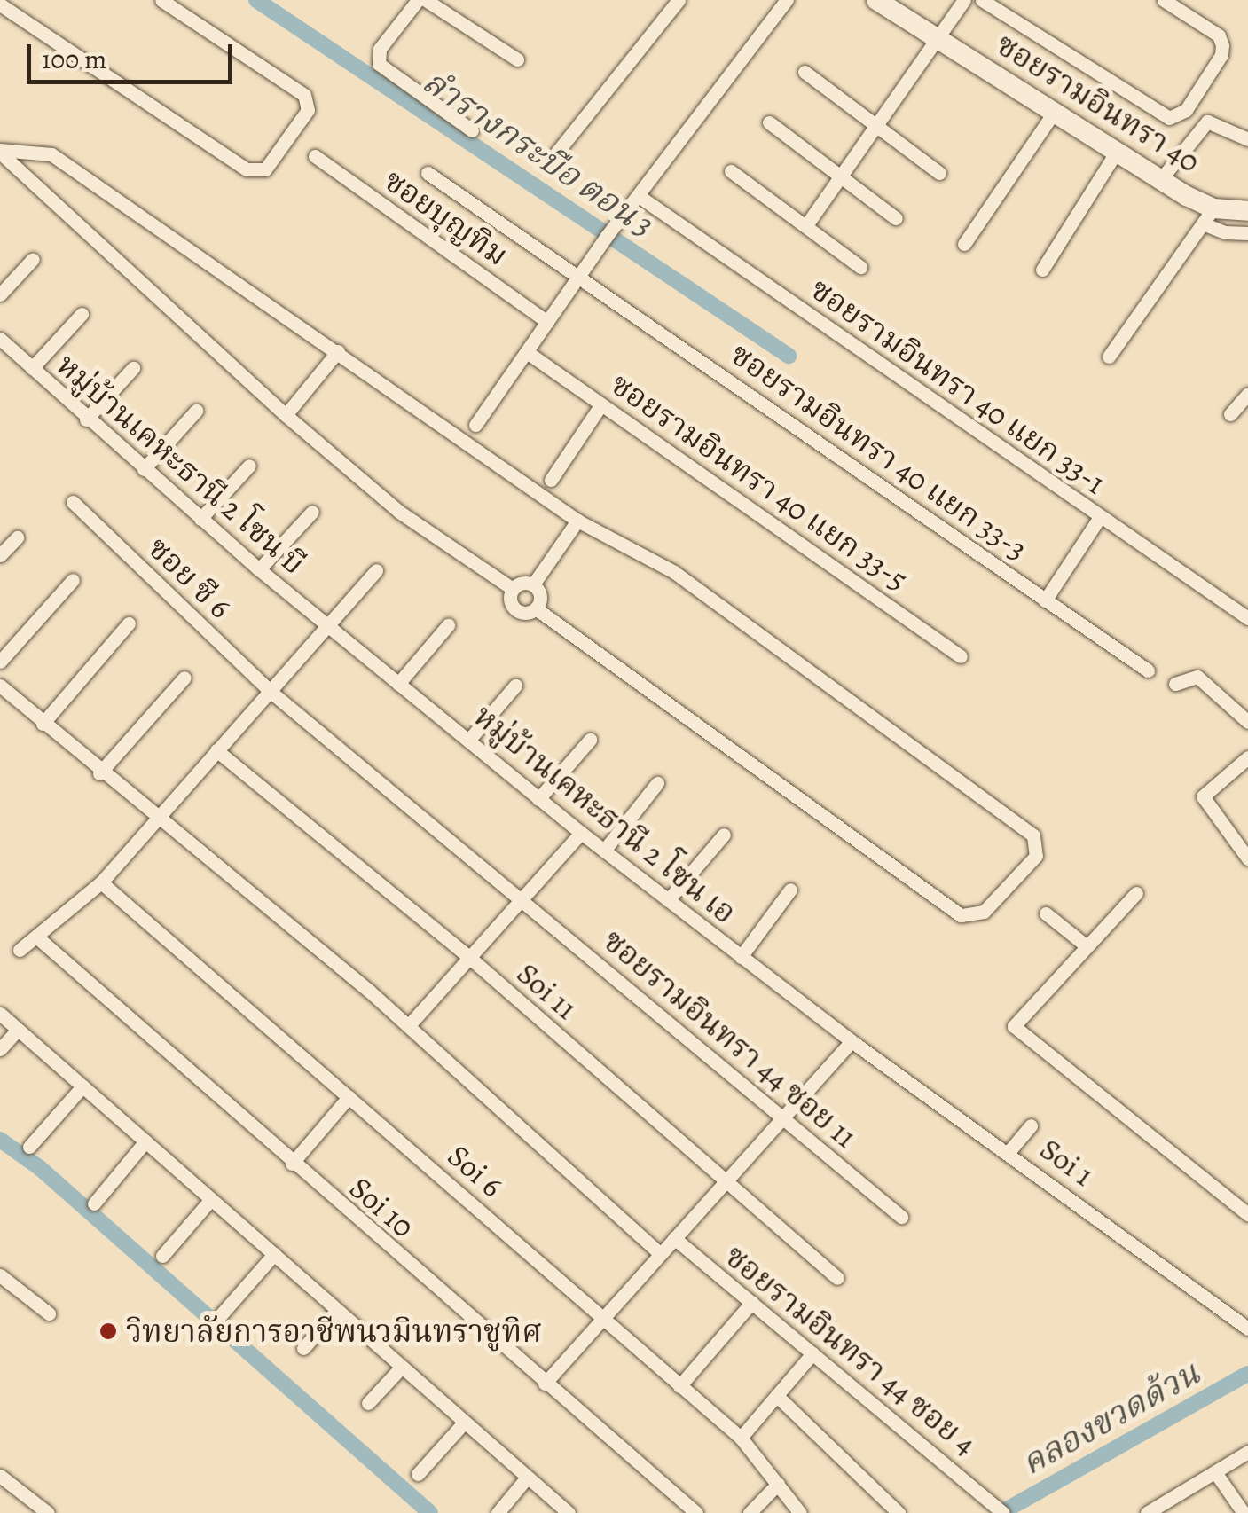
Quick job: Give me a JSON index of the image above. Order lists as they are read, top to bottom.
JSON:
{
  "streets": {
    "street": [
      "ซอยรามอินทรา 40",
      "ซอยบุญทิม",
      "ซอยรามอินทรา 40 แยก 33-1",
      "ซอยรามอินทรา 40 แยก 33-3",
      "หมู่บ้านเคหะธานี 2 โซน บี",
      "ซอยรามอินทรา 40 แยก 33-5",
      "ซอย ซี 6",
      "หมู่บ้านเคหะธานี 2 โซน เอ",
      "Soi 11",
      "ซอยรามอินทรา 44 ซอย 11",
      "Soi 1",
      "Soi 6",
      "Soi 10",
      "ซอยรามอินทรา 44 ซอย 4"
    ]
  },
  "crossings": [
    ["หมู่บ้านเคหะธานี 2 โซน บี", "หมู่บ้านเคหะธานี 2 โซน เอ"],
    ["ซอย ซี 6", "ซอยรามอินทรา 44 ซอย 11"],
    ["หมู่บ้านเคหะธานี 2 โซน เอ", "Soi 1"]
  ],
  "water": ["ลำรางกระบือ ตอน 3", "คลองขวดด้วน"],
  "places": ["วิทยาลัยการอาชีพนวมินทราชูทิศ"],
  "scale_bar": "100 m"
}
